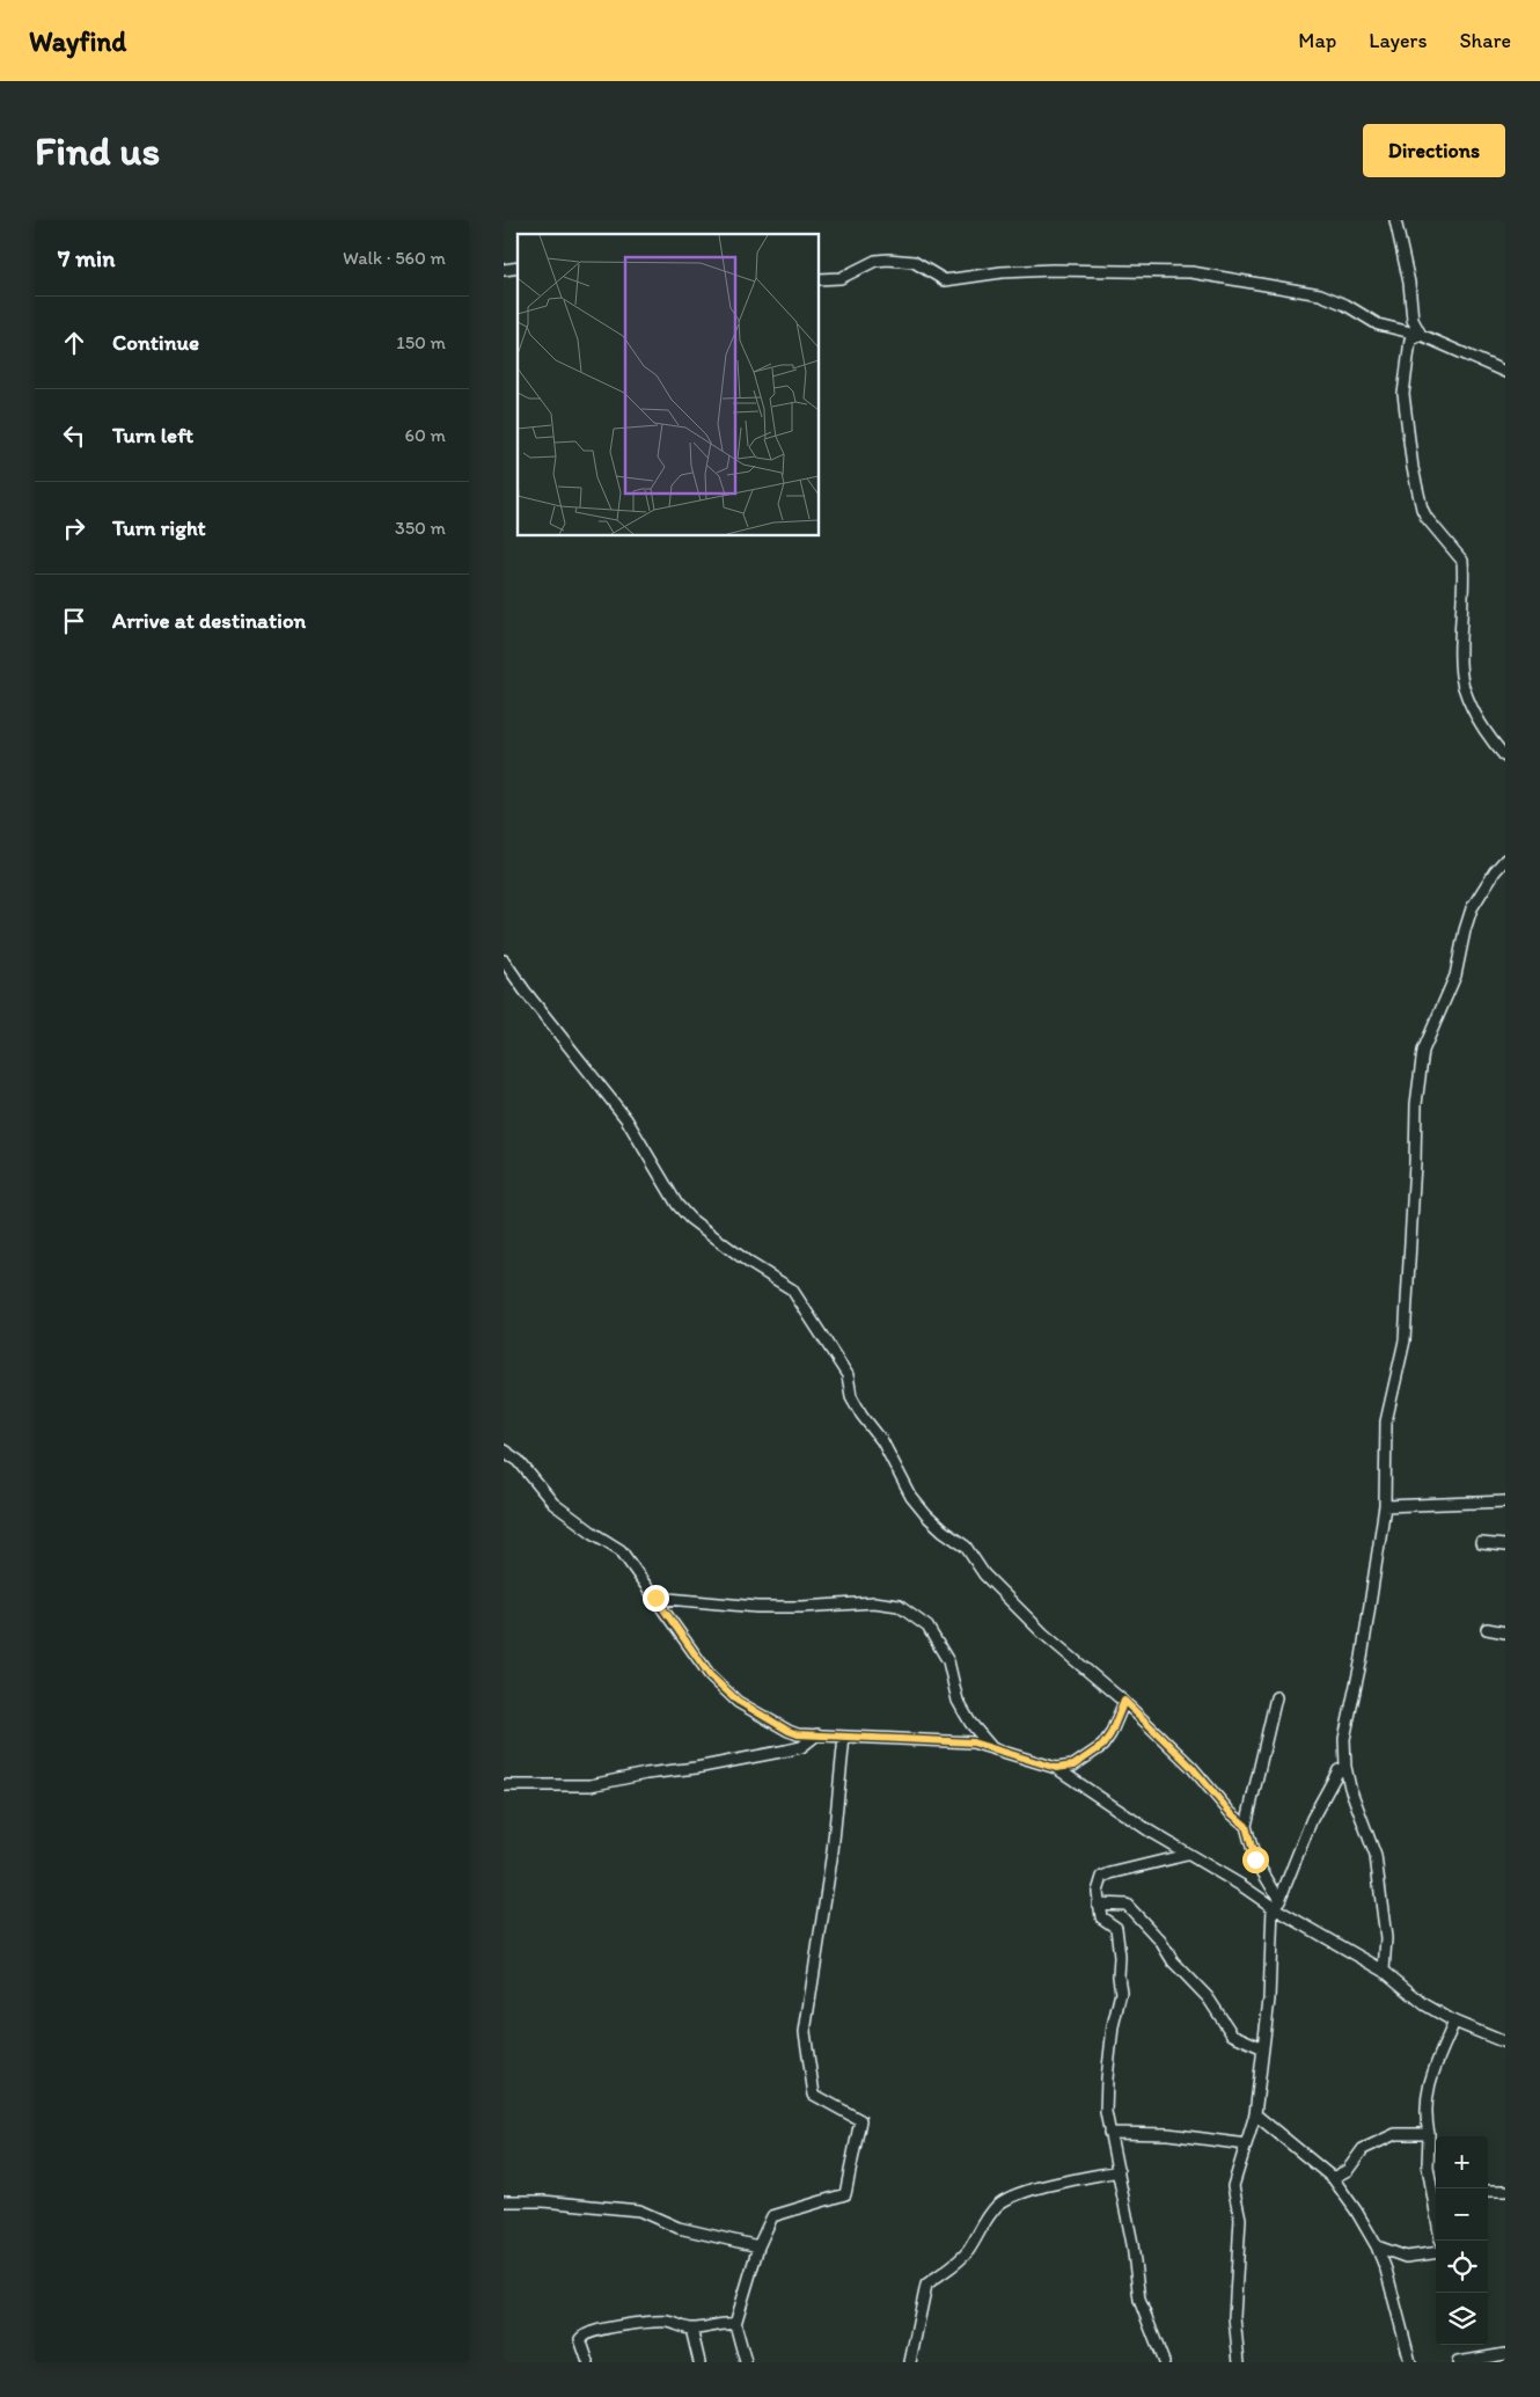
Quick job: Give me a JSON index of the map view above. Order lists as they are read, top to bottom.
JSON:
{
  "page": {
    "header": "Wayfind",
    "nav": ["Map", "Layers", "Share"],
    "buttons": "Directions",
    "title": "Find us",
    "heading": ["7 min", "Walk · 560 m"],
    "list": [
      ["Continue", "150 m"],
      ["Turn left", "60 m"],
      ["Turn right", "350 m"],
      "Arrive at destination"
    ],
    "map_buttons": ["+", "−"]
  }
}
